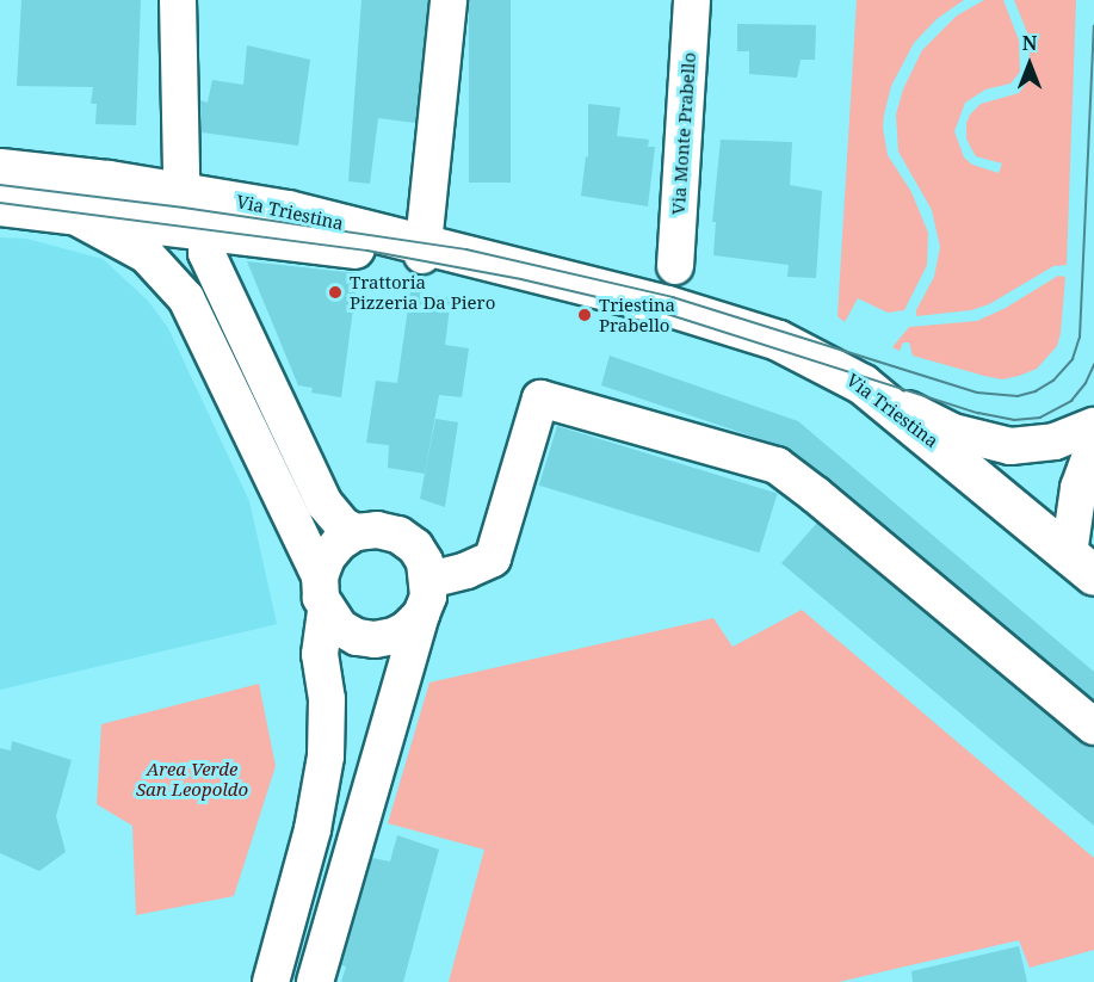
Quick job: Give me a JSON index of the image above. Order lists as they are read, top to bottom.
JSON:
{
  "streets": {
    "street": ["Via Monte Prabello", "Via Triestina"]
  },
  "parks": ["Area Verde San Leopoldo"],
  "places": ["Trattoria Pizzeria Da Piero", "Triestina Prabello"],
  "north": "top"
}
